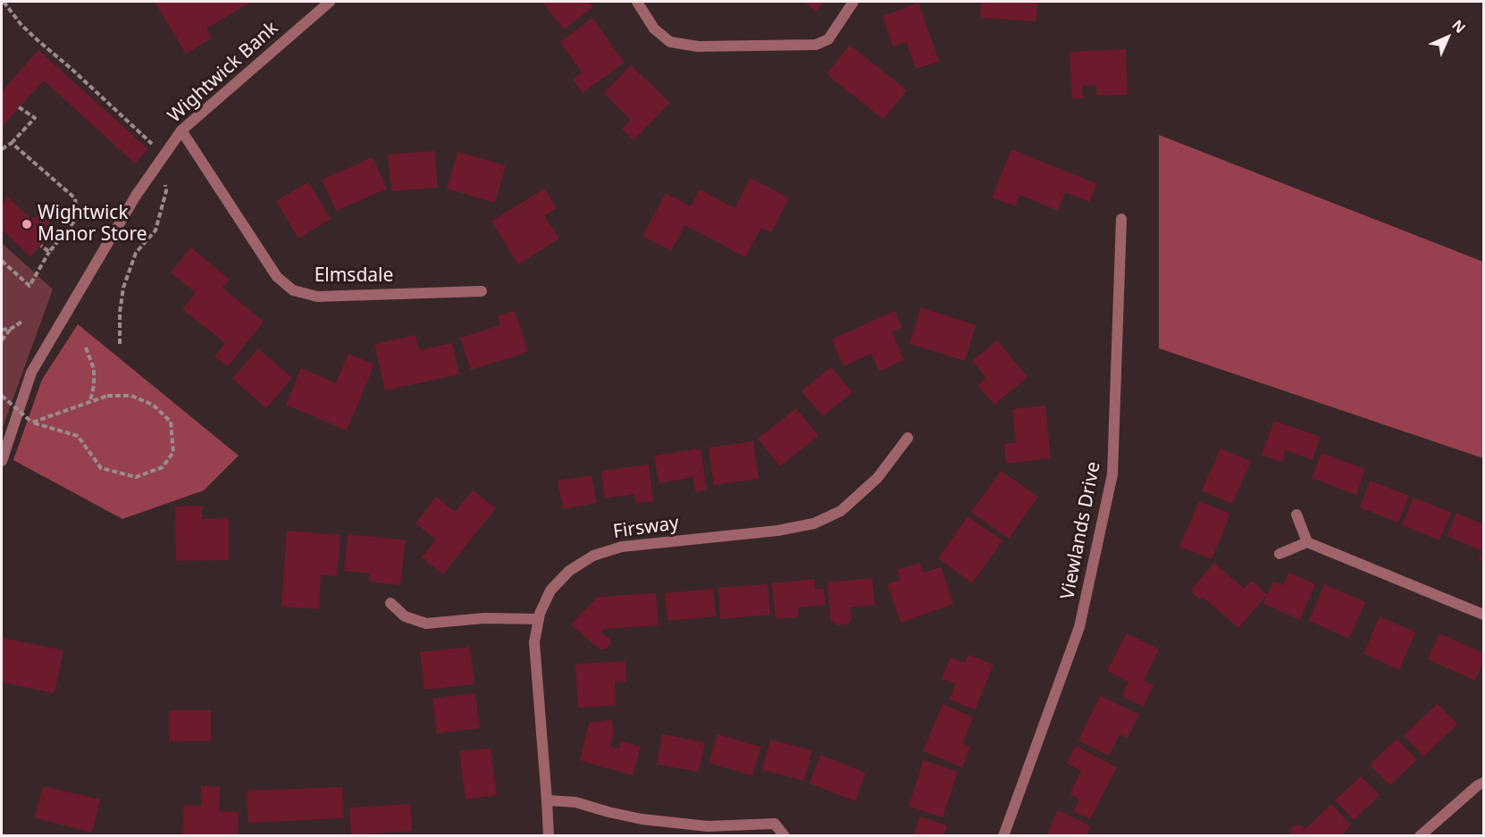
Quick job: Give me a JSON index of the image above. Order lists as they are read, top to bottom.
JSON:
{
  "streets": {
    "street": [
      "Wightwick Bank",
      "Elmsdale",
      "Firsway",
      "Viewlands Drive"
    ]
  },
  "crossings": [
    ["Wightwick Bank", "Elmsdale"]
  ],
  "places": ["Wightwick Manor Store"],
  "north": "top right"
}
